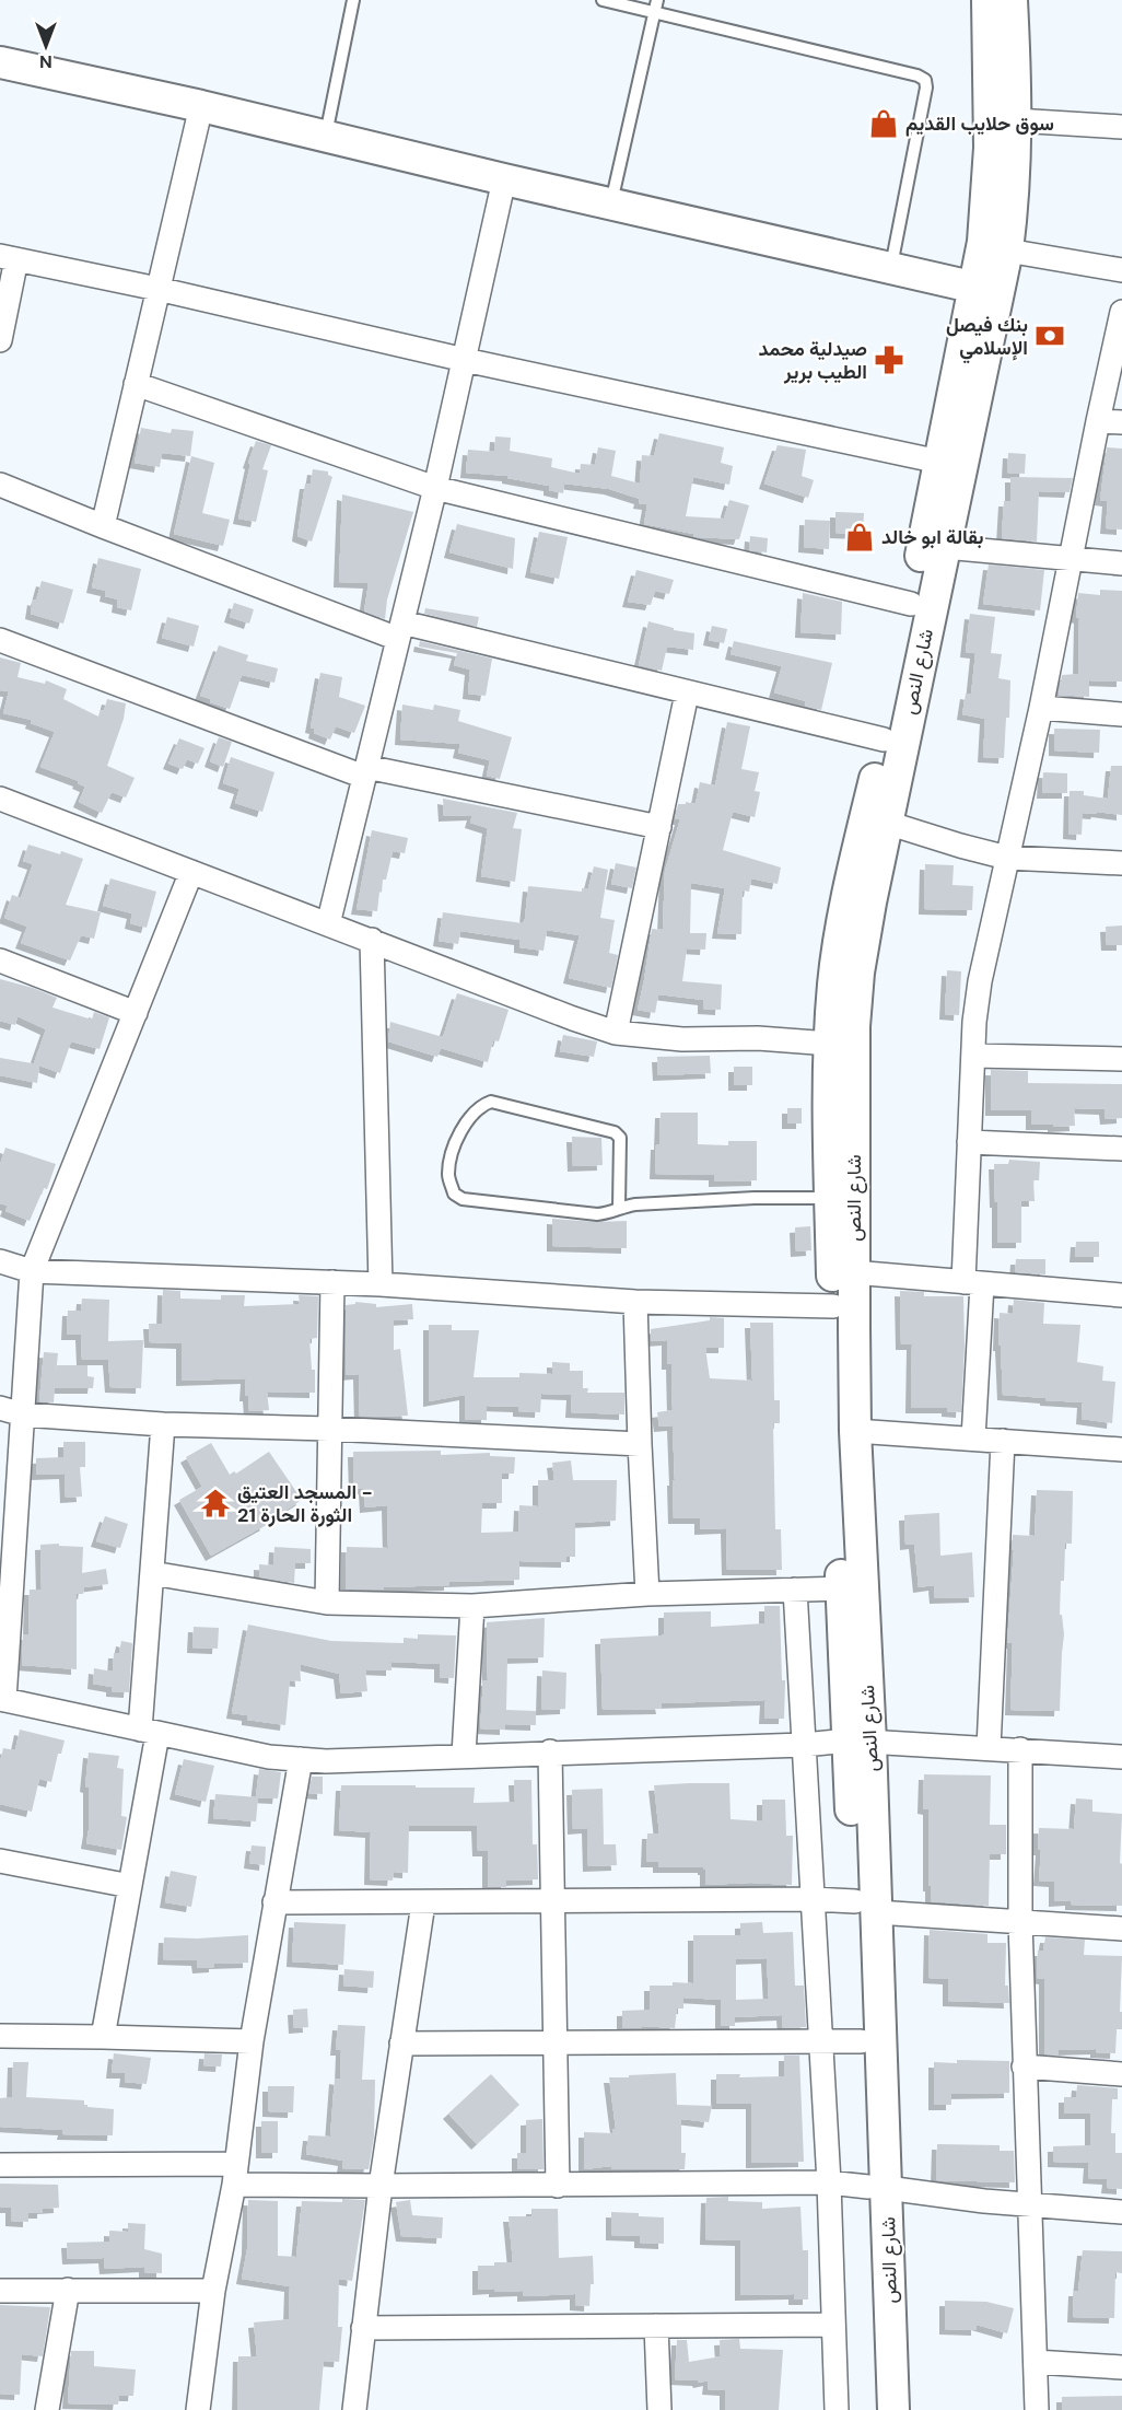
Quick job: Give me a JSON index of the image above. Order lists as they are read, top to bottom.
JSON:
{
  "streets": {
    "main road": ["شارع النص"]
  },
  "places": {
    "shop": ["سوق حلايب القديم", "بقالة ابو خالد"],
    "bank": ["بنك فيصل الإسلامي"],
    "pharmacy": ["صيدلية محمد الطيب برير"],
    "temple": ["المسجد العتيق - الثورة الحارة 21"]
  },
  "north": "bottom"
}
